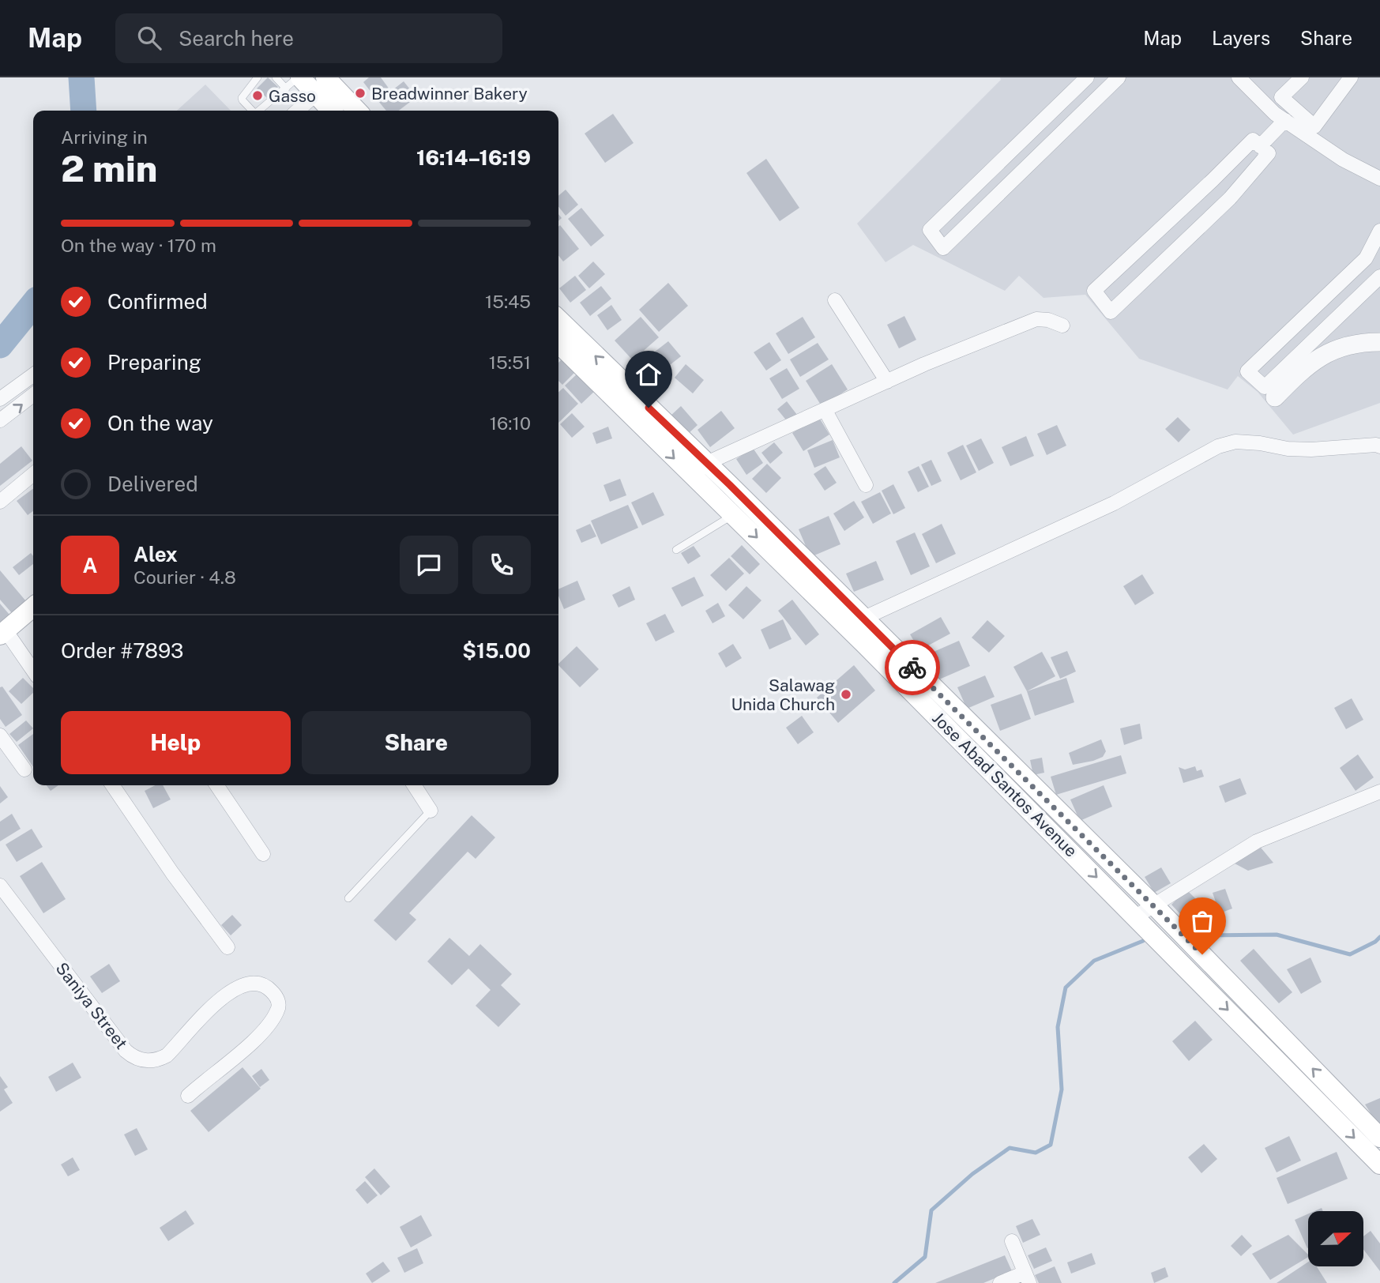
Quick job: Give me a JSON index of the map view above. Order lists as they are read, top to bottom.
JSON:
{
  "streets": {
    "main road": ["Jose Abad Santos Avenue"],
    "street": ["Saniya Street"]
  },
  "places": ["Breadwinner Bakery", "Gasso", "Salawag Unida Church"],
  "north": "right",
  "page": {
    "header": "Map",
    "search": "Search here",
    "nav": ["Map", "Layers", "Share"],
    "heading": ["2 min", "Arriving in", "16:14–16:19"],
    "panel": [
      "Alex",
      "Courier · 4.8",
      "Order #7893",
      "$15.00"
    ],
    "bar": "On the way · 170 m",
    "list": [
      ["Confirmed", "15:45"],
      ["Preparing", "15:51"],
      ["On the way", "16:10"],
      "Delivered"
    ],
    "round": "A",
    "buttons": ["Help", "Share"]
  }
}
